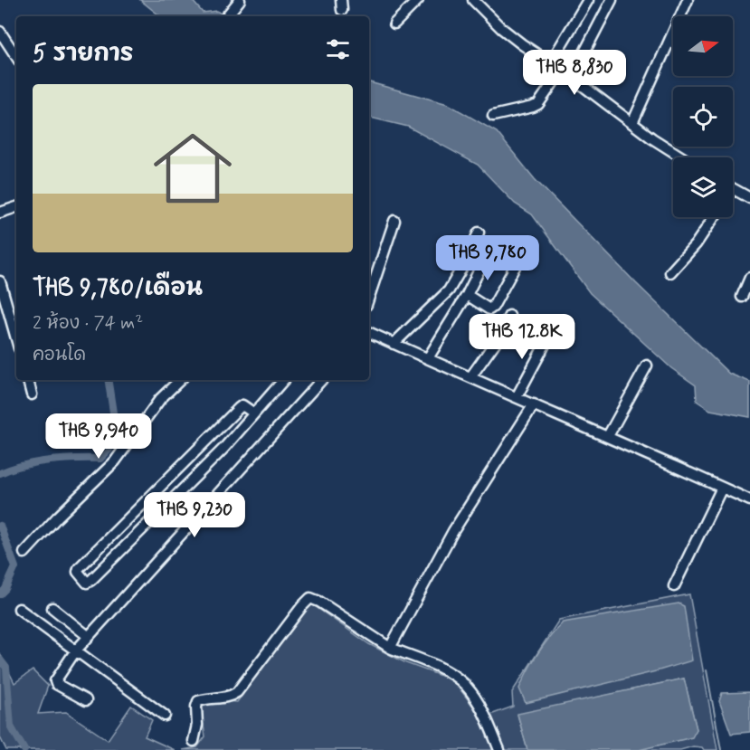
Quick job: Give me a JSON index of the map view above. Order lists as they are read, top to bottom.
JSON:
{
  "north": "right",
  "page": {
    "heading": "5 รายการ",
    "price": [
      "THB 8,830",
      "THB 9,780",
      "THB 12.8K",
      "THB 9,940",
      "THB 9,230"
    ],
    "list": [
      {
        "name": "THB 9,780/เดือน",
        "note": "2 ห้อง · 74 m² · คอนโด"
      }
    ]
  }
}
